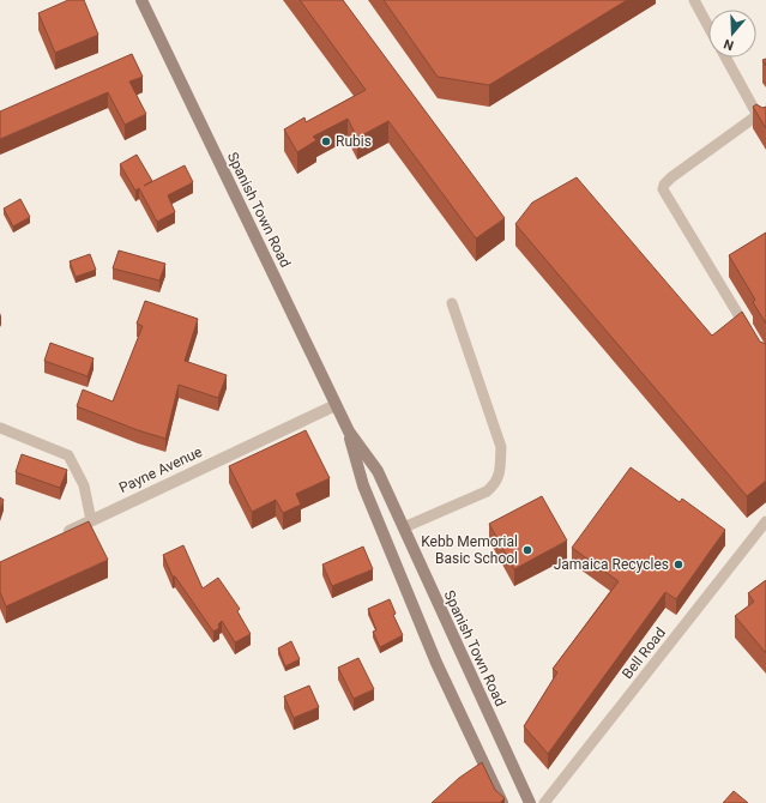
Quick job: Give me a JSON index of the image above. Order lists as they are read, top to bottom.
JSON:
{
  "streets": {
    "main road": ["Spanish Town Road"],
    "street": ["Payne Avenue"],
    "lane": ["Bell Road"]
  },
  "crossings": [
    ["Spanish Town Road", "Payne Avenue"]
  ],
  "places": ["Rubis", "Kebb Memorial Basic School", "Jamaica Recycles"],
  "north": "bottom"
}
